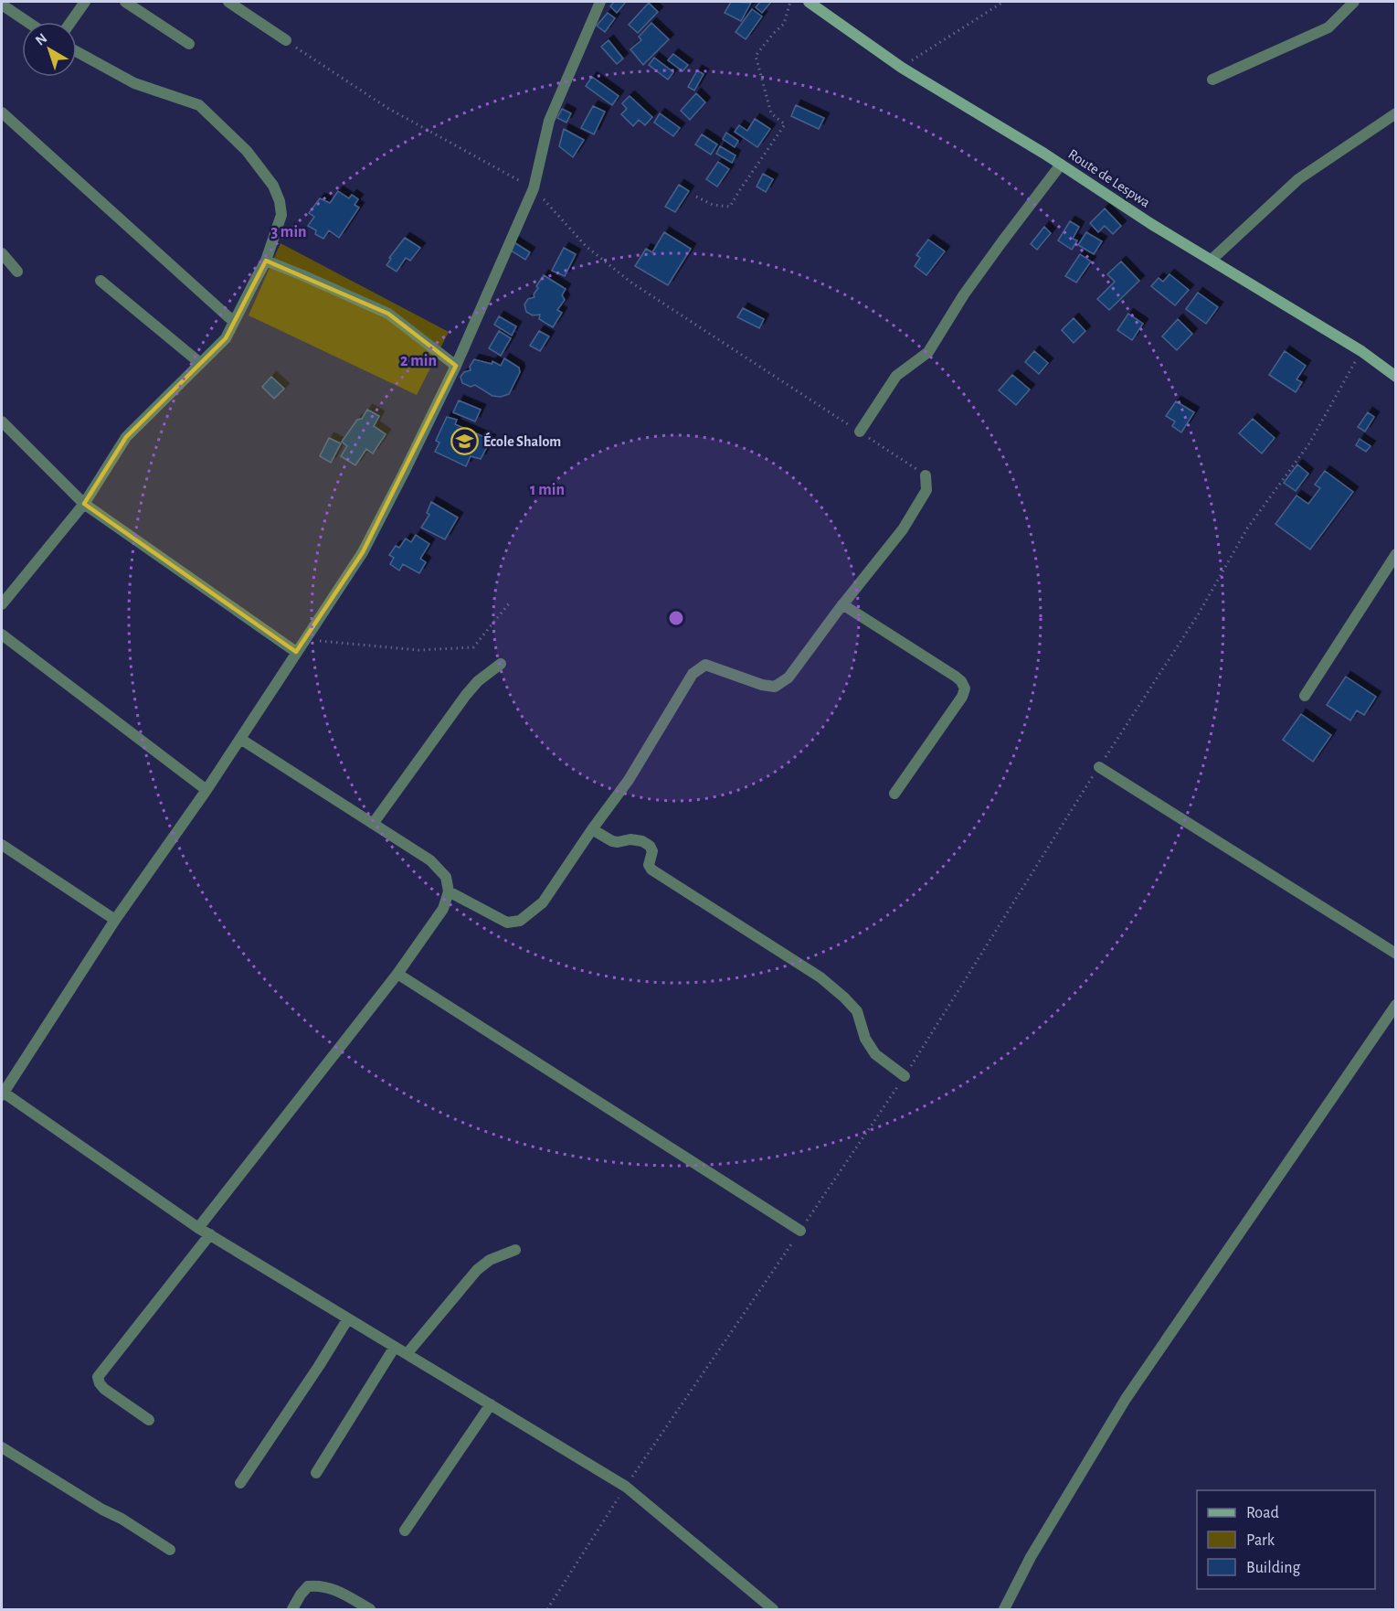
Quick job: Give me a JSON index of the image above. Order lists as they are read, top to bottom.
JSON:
{
  "streets": {
    "street": ["Route de Lespwa"]
  },
  "places": {
    "school or university": ["École Shalom"]
  },
  "legend": ["Road", "Park", "Building"],
  "north": "top left",
  "rings": ["3 min", "2 min", "1 min"]
}
